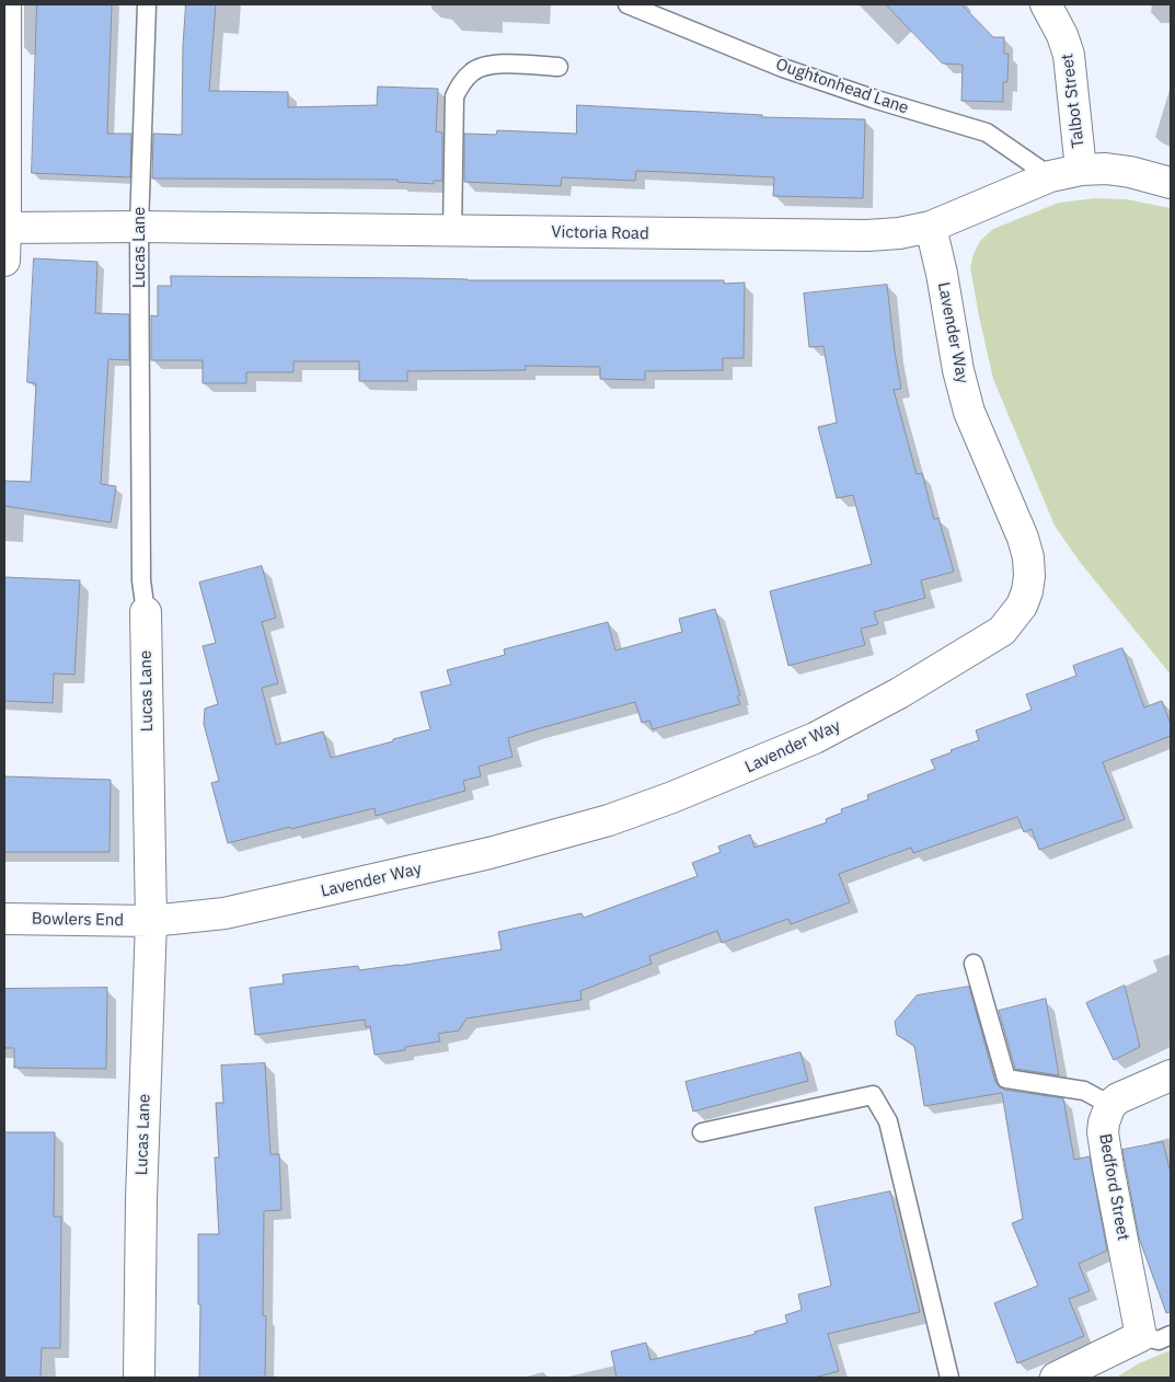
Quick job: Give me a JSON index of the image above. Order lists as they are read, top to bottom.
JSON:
{
  "streets": {
    "street": [
      "Talbot Street",
      "Victoria Road",
      "Lucas Lane",
      "Lavender Way",
      "Bowlers End",
      "Bedford Street"
    ],
    "lane": ["Oughtonhead Lane"]
  },
  "crossings": [
    ["Oughtonhead Lane", "Victoria Road"],
    ["Talbot Street", "Victoria Road"],
    ["Victoria Road", "Lucas Lane"],
    ["Victoria Road", "Lavender Way"],
    ["Lucas Lane", "Lavender Way"],
    ["Lucas Lane", "Bowlers End"],
    ["Lavender Way", "Bowlers End"]
  ]
}
